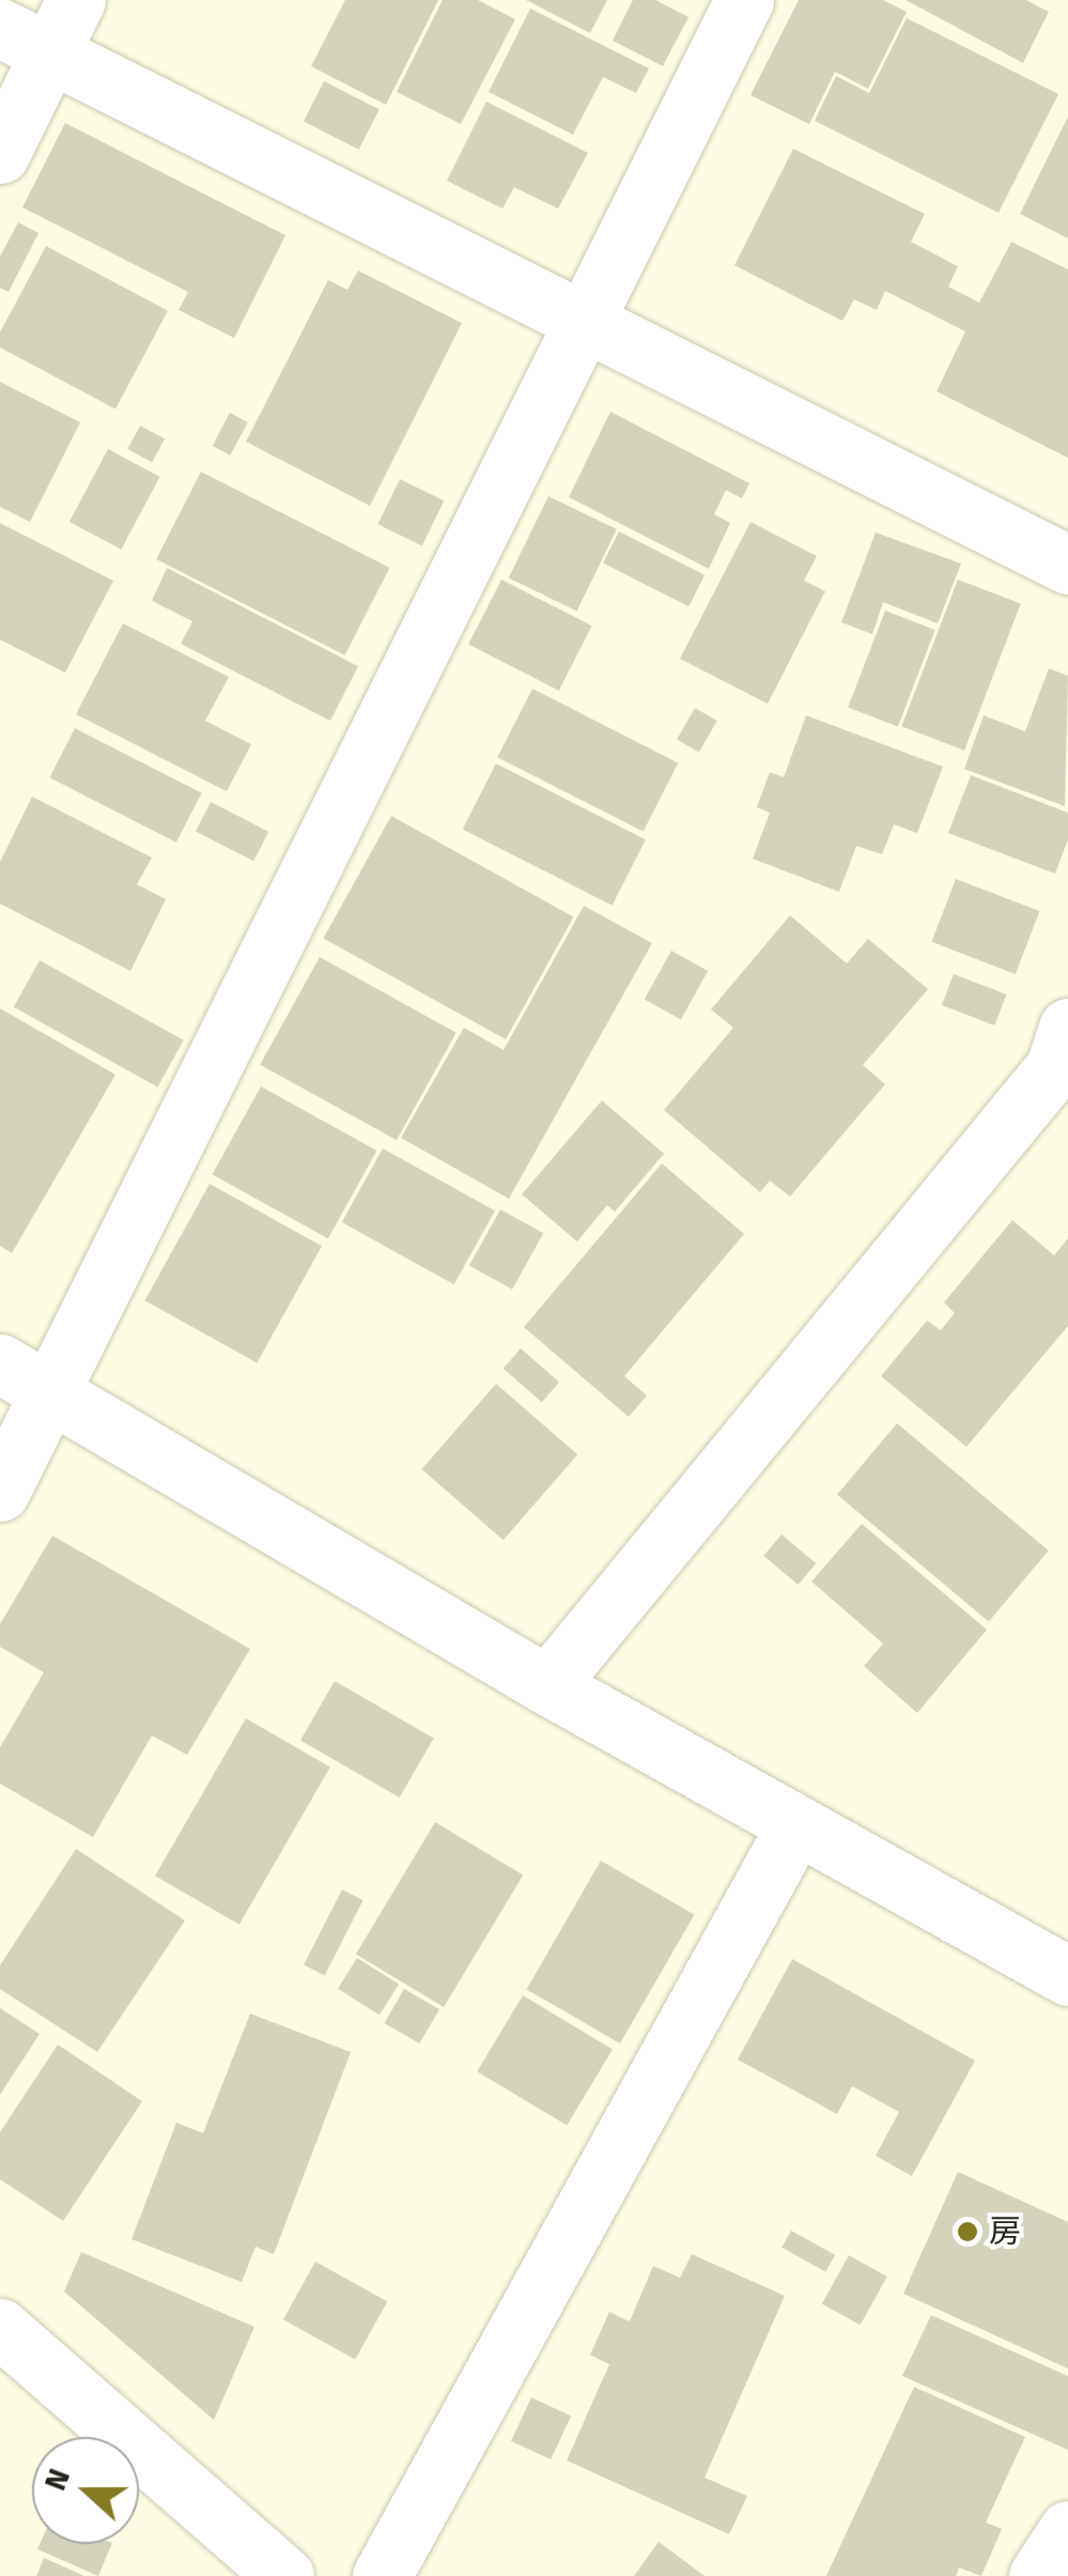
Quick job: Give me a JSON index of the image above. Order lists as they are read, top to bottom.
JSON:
{
  "places": ["房"],
  "north": "left"
}
